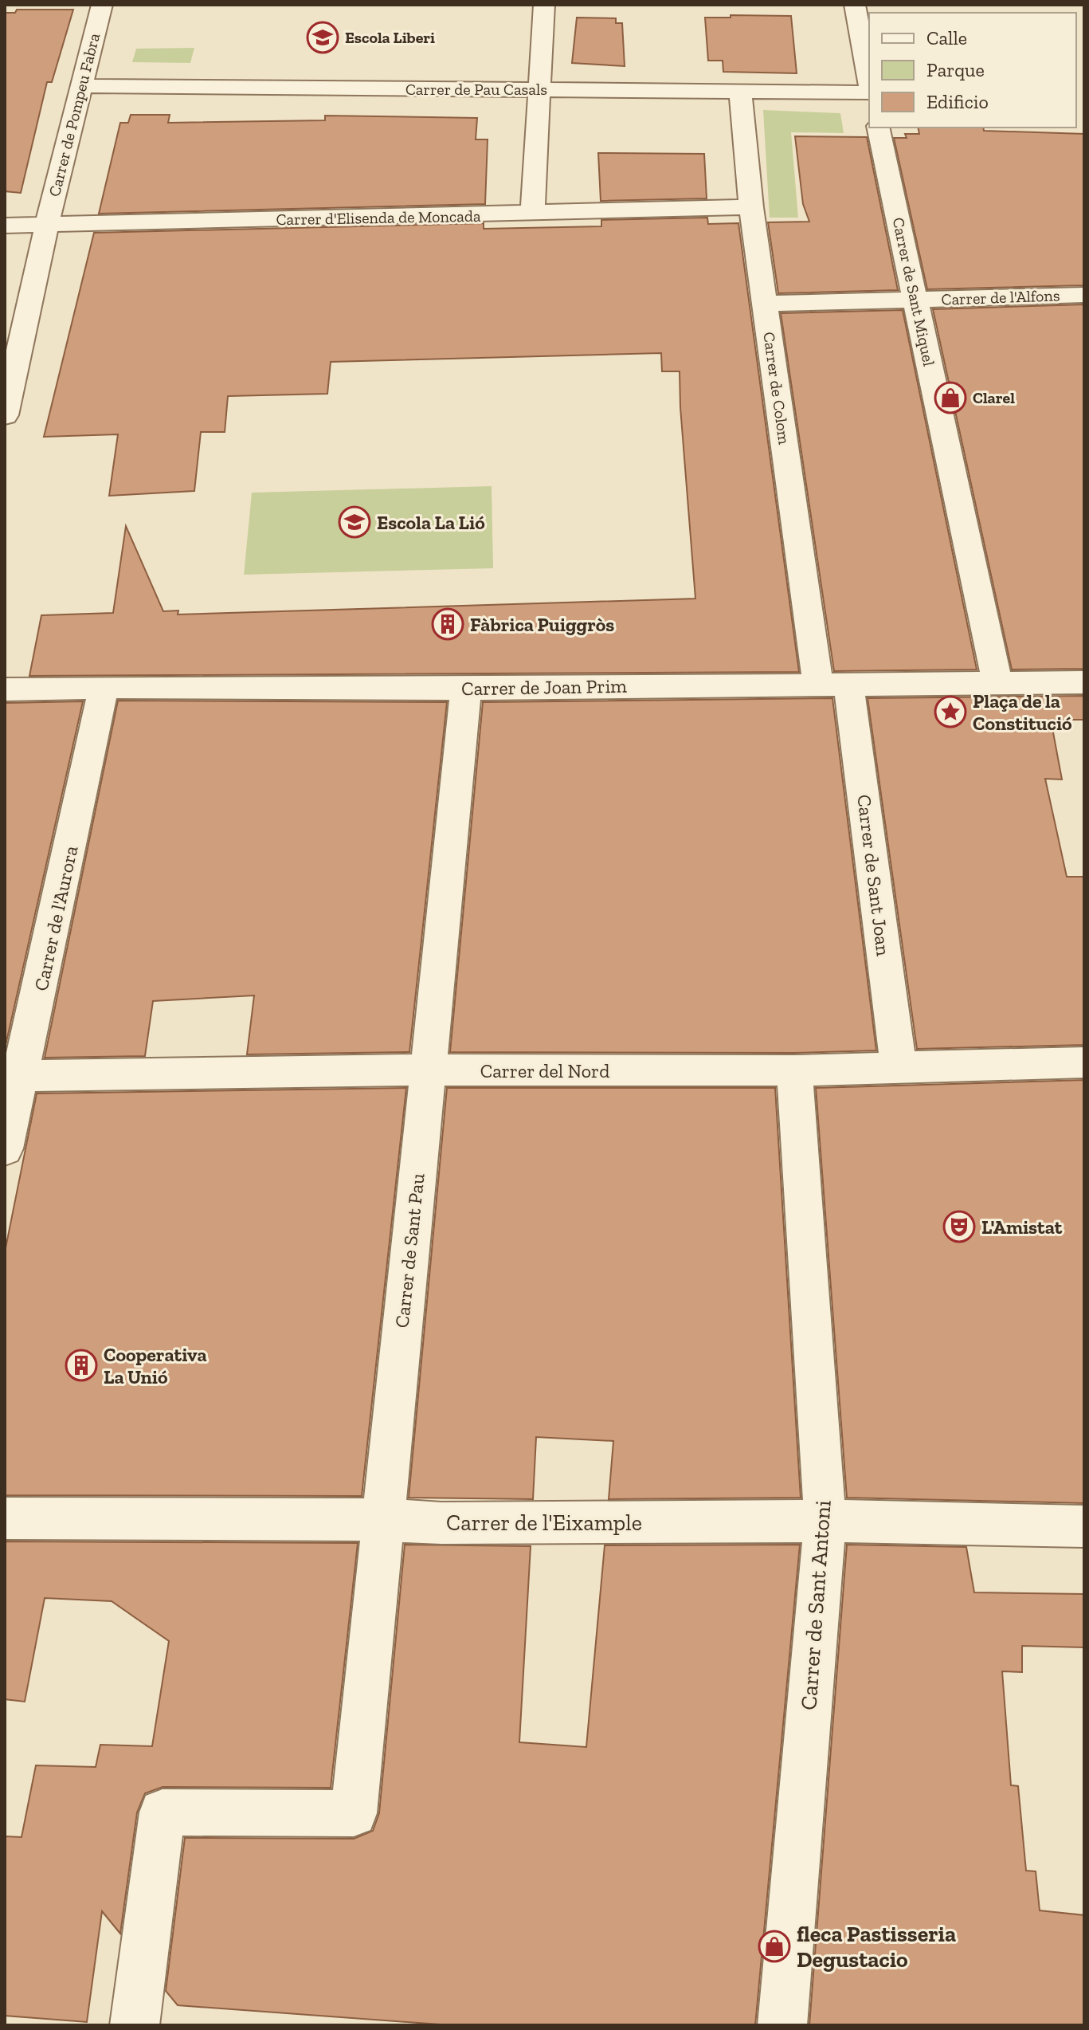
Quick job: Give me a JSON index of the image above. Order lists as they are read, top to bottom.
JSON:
{
  "streets": {
    "street": [
      "Carrer de Pau Casals",
      "Carrer de Pompeu Fabra",
      "Carrer d'Elisenda de Moncada",
      "Carrer de Sant Miquel",
      "Carrer de l'Alfons",
      "Carrer de Colom",
      "Carrer de Joan Prim",
      "Carrer de Sant Joan",
      "Carrer de l'Aurora",
      "Carrer del Nord",
      "Carrer de Sant Pau",
      "Carrer de l'Eixample",
      "Carrer de Sant Antoni"
    ]
  },
  "crossings": [
    ["Carrer de Pau Casals", "Carrer de Pompeu Fabra"],
    ["Carrer de Pau Casals", "Carrer de Colom"],
    ["Carrer de Pompeu Fabra", "Carrer d'Elisenda de Moncada"],
    ["Carrer d'Elisenda de Moncada", "Carrer de Colom"],
    ["Carrer de Sant Miquel", "Carrer de l'Alfons"],
    ["Carrer de Sant Miquel", "Carrer de Joan Prim"],
    ["Carrer de l'Alfons", "Carrer de Colom"],
    ["Carrer de Colom", "Carrer de Joan Prim"],
    ["Carrer de Colom", "Carrer de Sant Joan"],
    ["Carrer de Joan Prim", "Carrer de Sant Joan"],
    ["Carrer de Joan Prim", "Carrer de l'Aurora"],
    ["Carrer de Joan Prim", "Carrer de Sant Pau"],
    ["Carrer de Sant Joan", "Carrer del Nord"],
    ["Carrer de l'Aurora", "Carrer del Nord"],
    ["Carrer del Nord", "Carrer de Sant Pau"],
    ["Carrer del Nord", "Carrer de Sant Antoni"],
    ["Carrer de Sant Pau", "Carrer de l'Eixample"],
    ["Carrer de l'Eixample", "Carrer de Sant Antoni"]
  ],
  "places": {
    "school or university": ["Escola Liberi", "Escola La Lió"],
    "shop": ["Clarel", "fleca Pastisseria Degustacio"],
    "building": ["Fàbrica Puiggròs", "Cooperativa La Unió"],
    "place": ["Plaça de la Constitució"],
    "theatre": ["L'Amistat"]
  },
  "legend": ["Calle", "Parque", "Edificio"]
}
